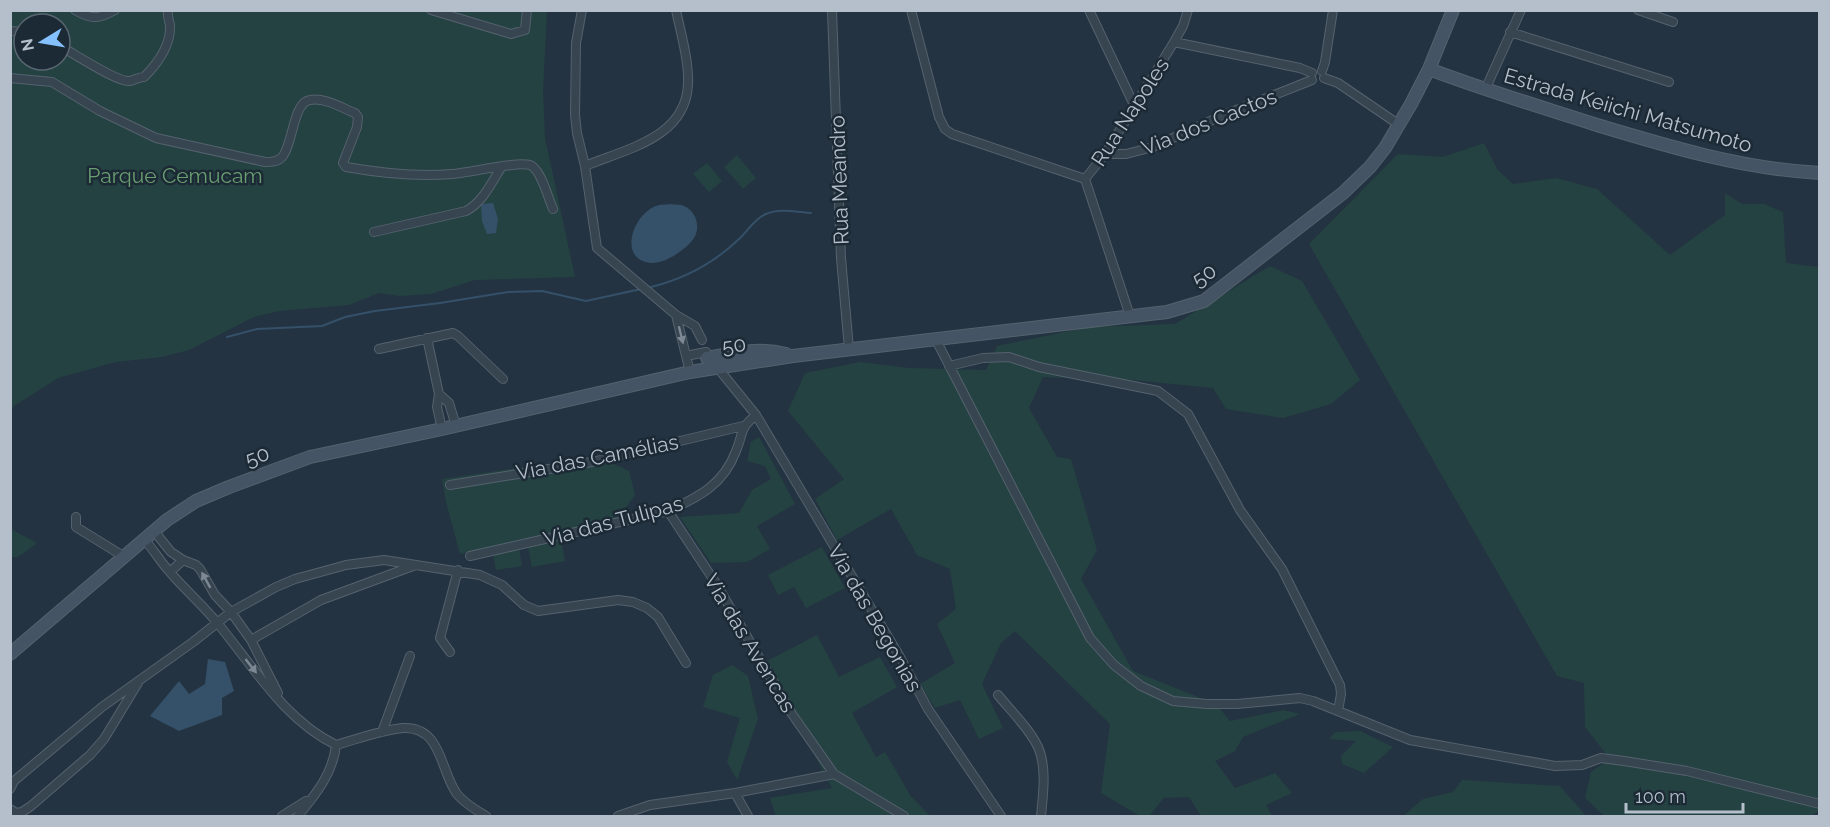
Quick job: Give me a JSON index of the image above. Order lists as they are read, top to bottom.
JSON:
{
  "streets": {
    "main road": ["Estrada Keiichi Matsumoto", "50"],
    "street": [
      "Rua Napoles",
      "Via dos Cactos",
      "Rua Meandro",
      "Via das Camélias",
      "Via das Tulipas",
      "Via das Begonias",
      "Via das Avencas"
    ]
  },
  "crossings": [
    ["Estrada Keiichi Matsumoto", "50"],
    ["Rua Napoles", "Via dos Cactos"],
    ["Rua Napoles", "50"],
    ["Rua Meandro", "50"],
    ["Via das Camélias", "Via das Tulipas"],
    ["Via das Tulipas", "Via das Avencas"]
  ],
  "parks": ["Parque Cemucam"],
  "scale_bar": "100 m",
  "north": "left"
}
